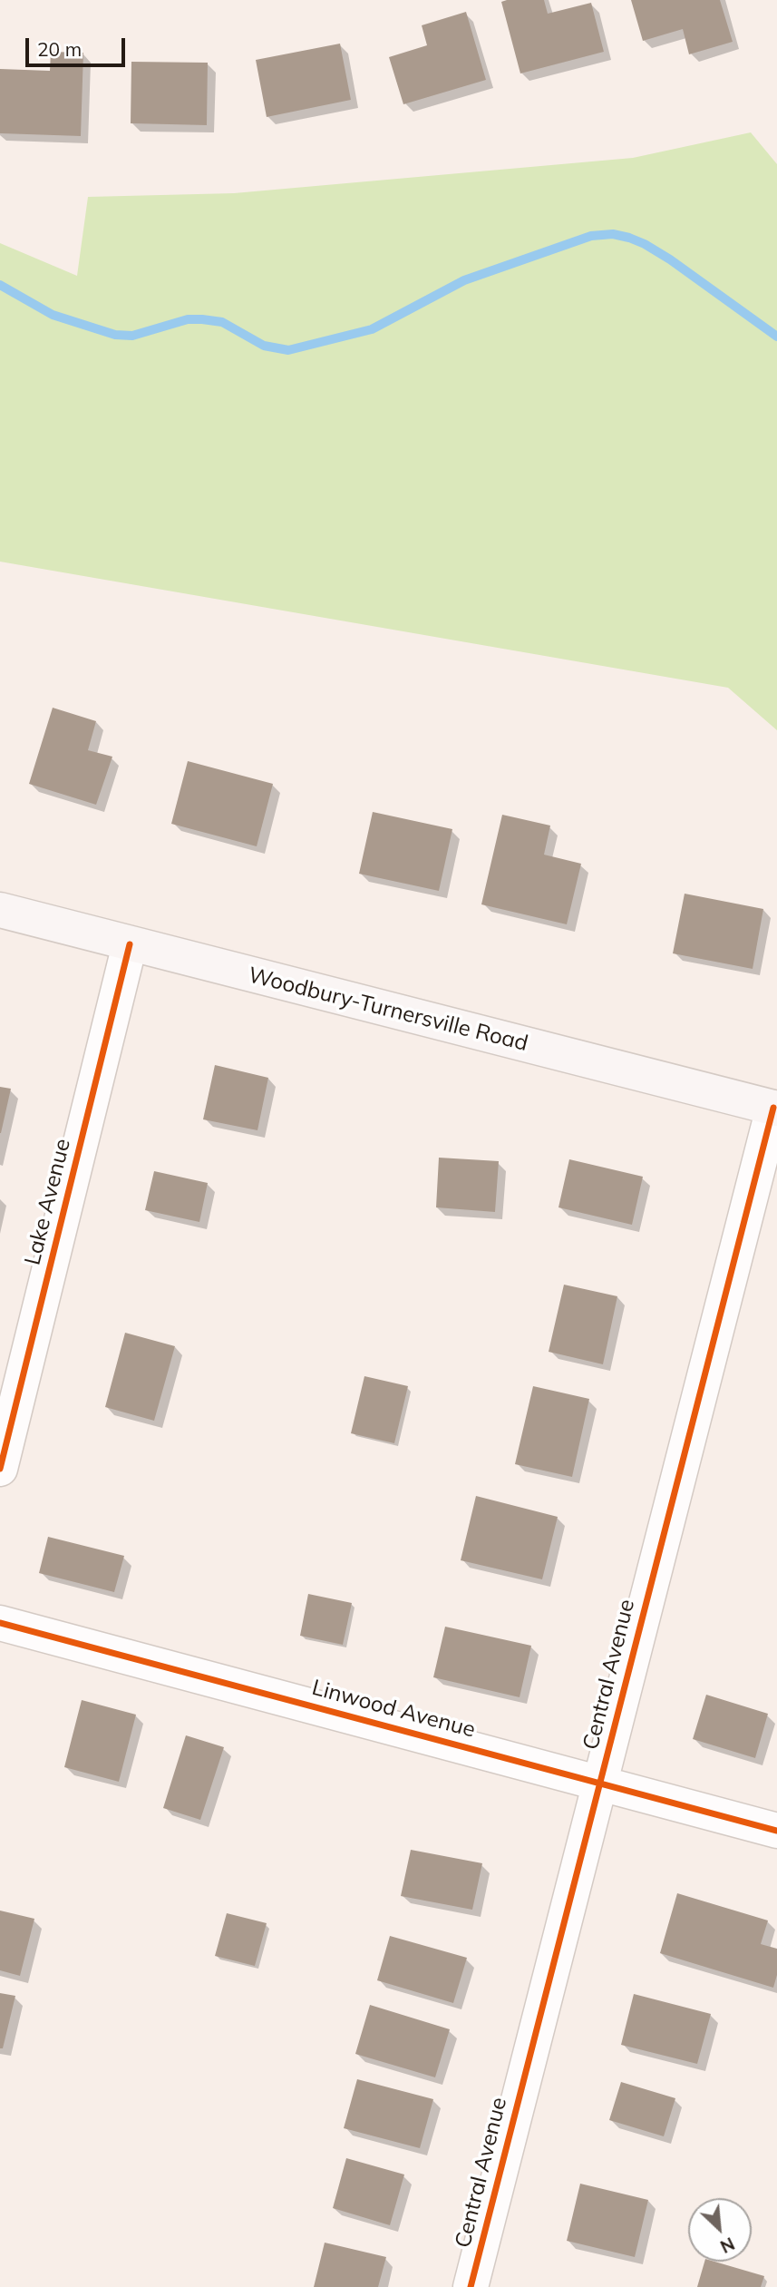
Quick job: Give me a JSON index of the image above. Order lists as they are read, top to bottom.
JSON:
{
  "streets": {
    "main road": ["Woodbury-Turnersville Road"],
    "street": ["Lake Avenue", "Central Avenue", "Linwood Avenue"]
  },
  "crossings": [
    ["Woodbury-Turnersville Road", "Lake Avenue"],
    ["Woodbury-Turnersville Road", "Central Avenue"],
    ["Central Avenue", "Linwood Avenue"]
  ],
  "scale_bar": "20 m",
  "north": "bottom right"
}
